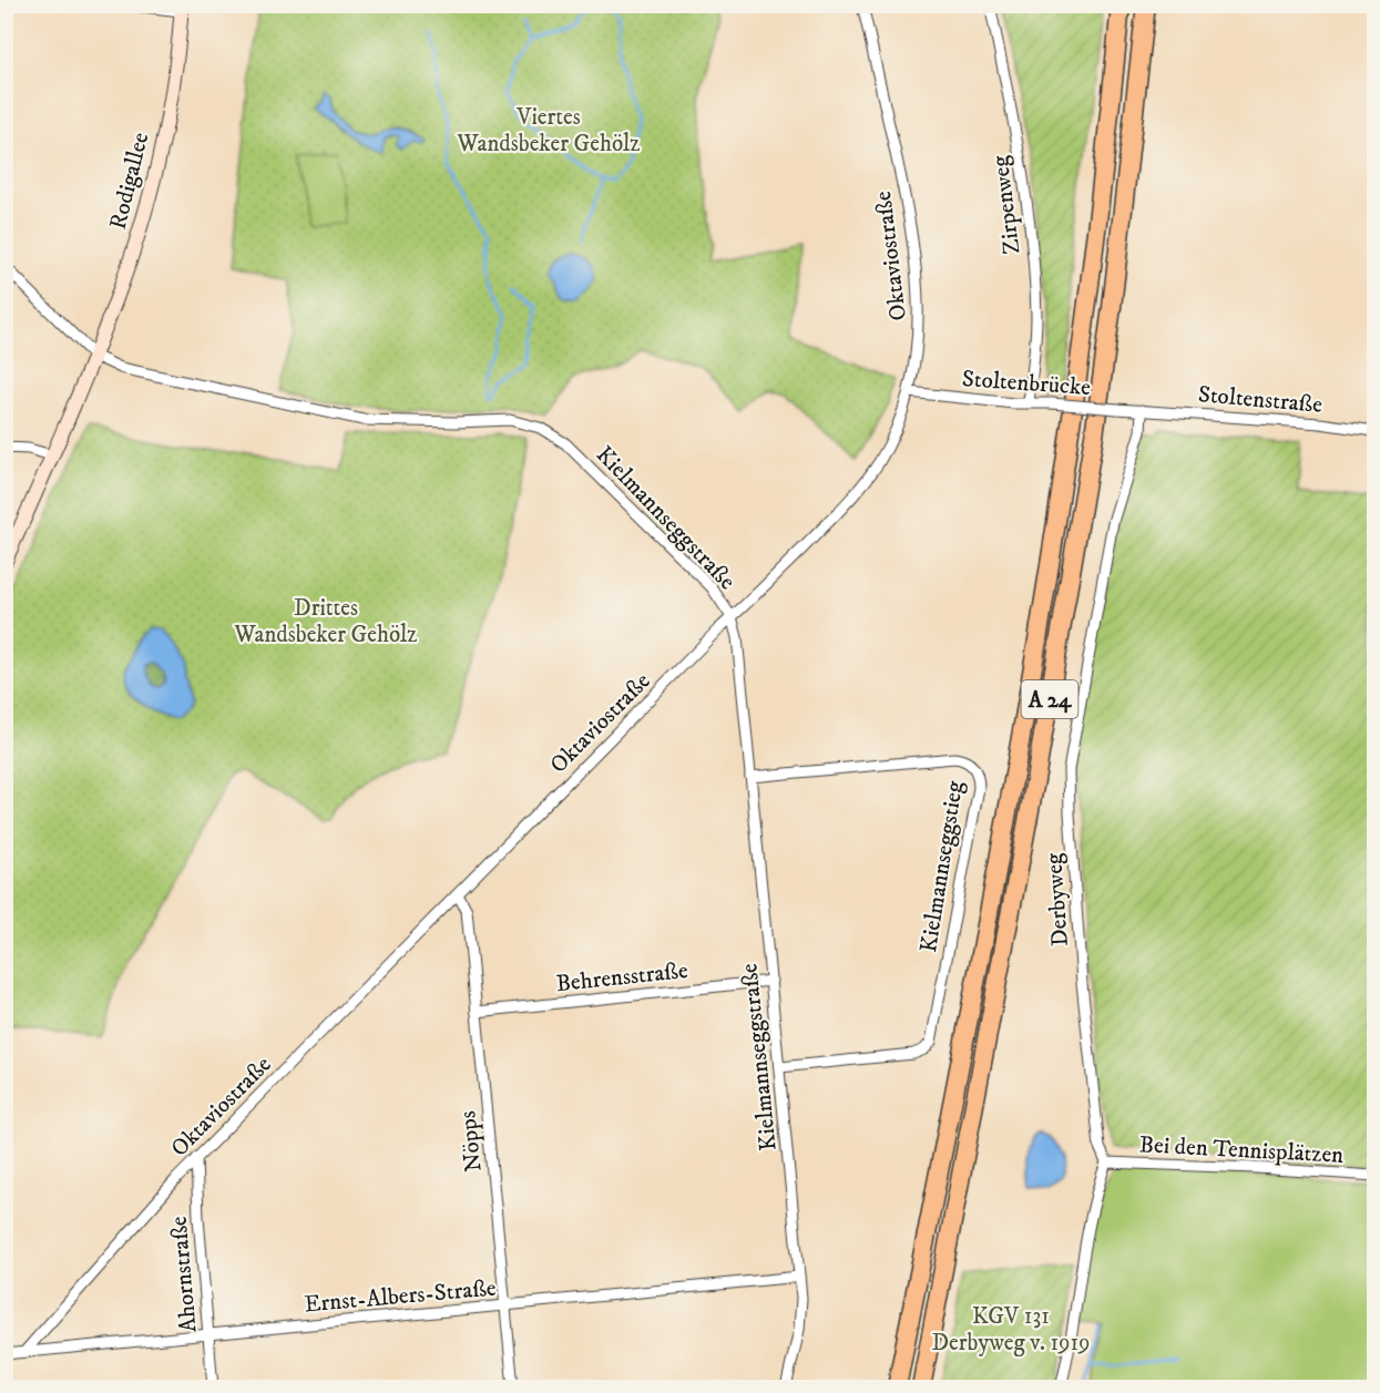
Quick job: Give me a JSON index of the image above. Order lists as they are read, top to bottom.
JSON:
{
  "streets": {
    "highway": ["A 24"],
    "main road": ["Rodigallee"],
    "street": [
      "Zirpenweg",
      "Oktaviostraße",
      "Stoltenbrücke",
      "Stoltenstraße",
      "Kielmannseggstraße",
      "Kielmannseggstieg",
      "Derbyweg",
      "Behrensstraße",
      "Nöpps",
      "Bei den Tennisplätzen",
      "Ahornstraße",
      "Ernst-Albers-Straße"
    ]
  },
  "crossings": [
    ["Rodigallee", "Kielmannseggstraße"],
    ["Zirpenweg", "Stoltenbrücke"],
    ["Oktaviostraße", "Stoltenbrücke"],
    ["Oktaviostraße", "Kielmannseggstraße"],
    ["Oktaviostraße", "Nöpps"],
    ["Oktaviostraße", "Ahornstraße"],
    ["Oktaviostraße", "Ernst-Albers-Straße"],
    ["Stoltenbrücke", "Stoltenstraße"],
    ["Stoltenbrücke", "Derbyweg"],
    ["Stoltenstraße", "Derbyweg"],
    ["Kielmannseggstraße", "Kielmannseggstieg"],
    ["Kielmannseggstraße", "Behrensstraße"],
    ["Kielmannseggstraße", "Ernst-Albers-Straße"],
    ["Derbyweg", "Bei den Tennisplätzen"],
    ["Behrensstraße", "Nöpps"],
    ["Nöpps", "Ernst-Albers-Straße"],
    ["Ahornstraße", "Ernst-Albers-Straße"]
  ],
  "parks": ["Viertes Wandsbeker Gehölz", "Drittes Wandsbeker Gehölz", "KGV 131 Derbyweg v. 1919"]
}
